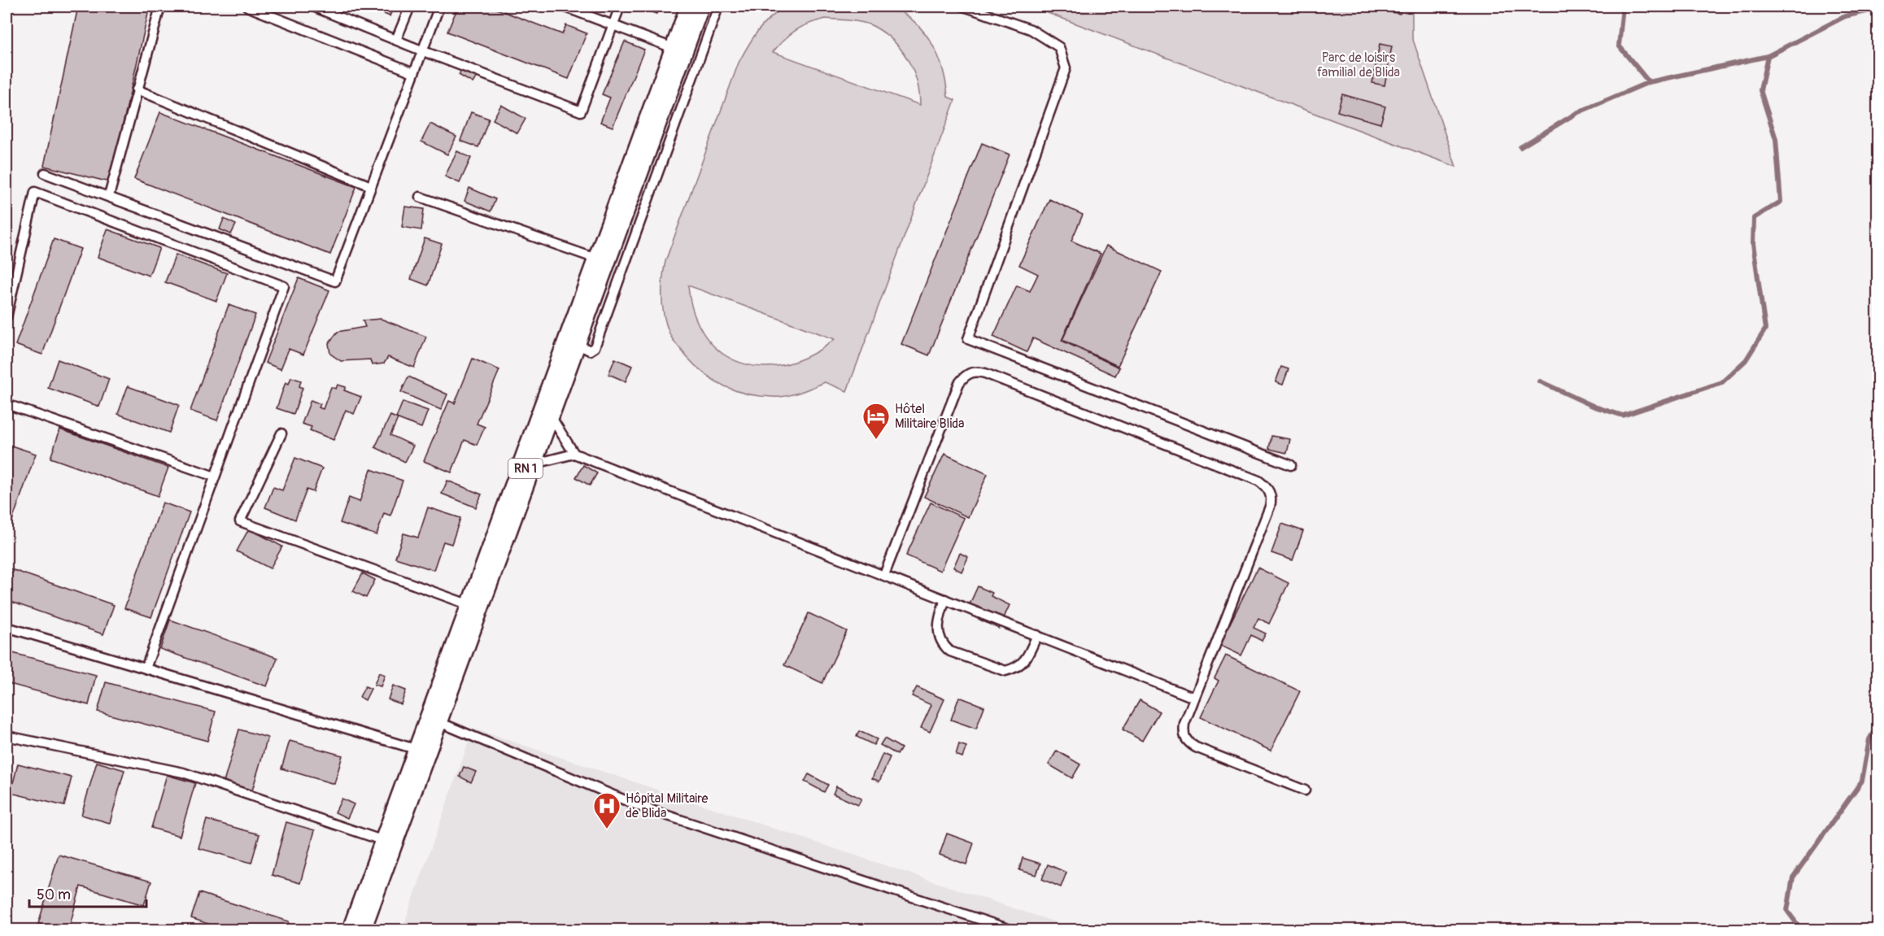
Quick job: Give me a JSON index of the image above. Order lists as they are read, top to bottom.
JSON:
{
  "streets": {
    "main road": ["RN 1"]
  },
  "parks": ["Parc de loisirs familial de Blida"],
  "places": {
    "hotel": ["Hôtel Militaire Blida"],
    "hospital": ["Hôpital Militaire de Blida"]
  },
  "scale_bar": "50 m"
}
